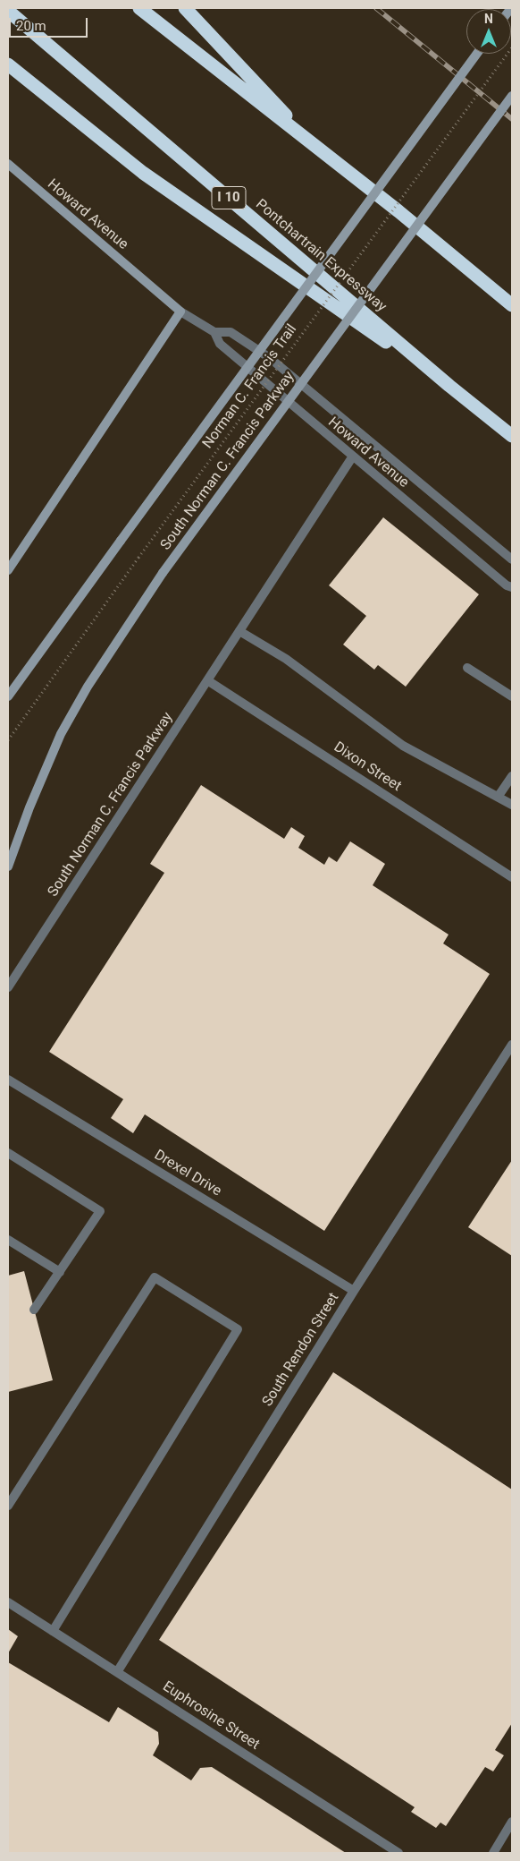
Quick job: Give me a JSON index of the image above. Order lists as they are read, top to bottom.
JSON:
{
  "streets": {
    "highway": ["I 10", "Pontchartrain Expressway"],
    "street": [
      "Howard Avenue",
      "South Norman C. Francis Parkway",
      "Dixon Street",
      "Drexel Drive",
      "South Rendon Street",
      "Euphrosine Street"
    ],
    "path": ["Norman C. Francis Trail"]
  },
  "crossings": [
    ["Howard Avenue", "South Norman C. Francis Parkway"],
    ["South Norman C. Francis Parkway", "Dixon Street"],
    ["Drexel Drive", "South Rendon Street"],
    ["South Rendon Street", "Euphrosine Street"]
  ],
  "scale_bar": "20 m",
  "north": "top"
}
